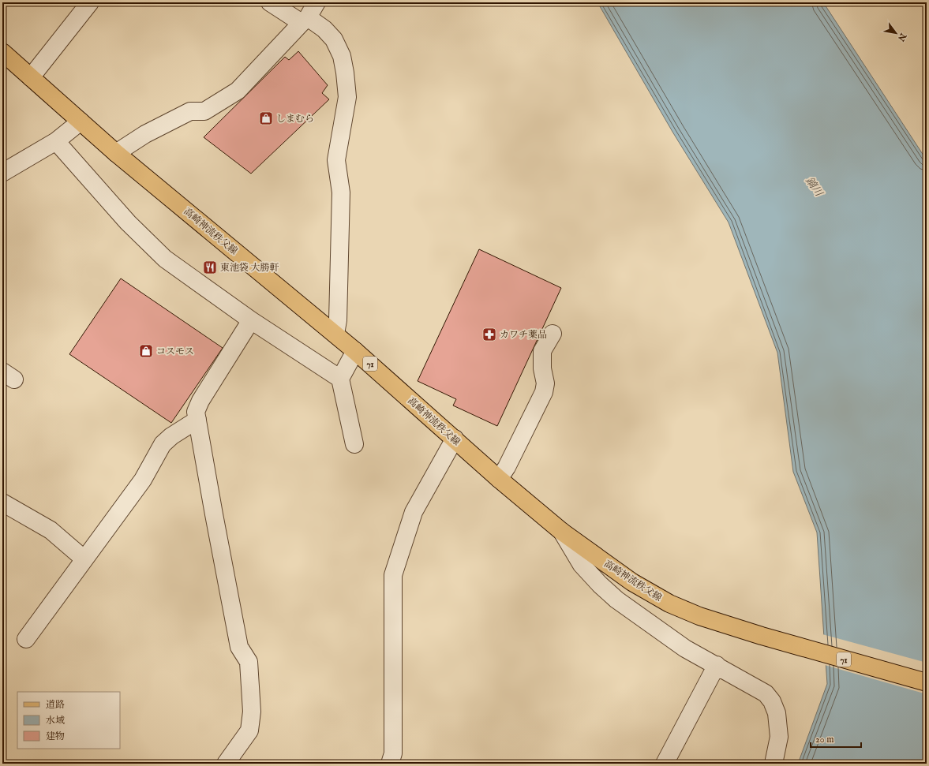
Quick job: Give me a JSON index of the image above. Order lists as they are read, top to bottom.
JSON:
{
  "streets": {
    "main road": ["高崎神流秩父線", "71"]
  },
  "water": ["鏑川"],
  "places": {
    "shop": ["しまむら", "コスモス"],
    "restaurant": ["東池袋 大勝軒"],
    "pharmacy": ["カワチ薬品"]
  },
  "legend": ["道路", "水域", "建物"],
  "scale_bar": "20 m",
  "north": "bottom right"
}
